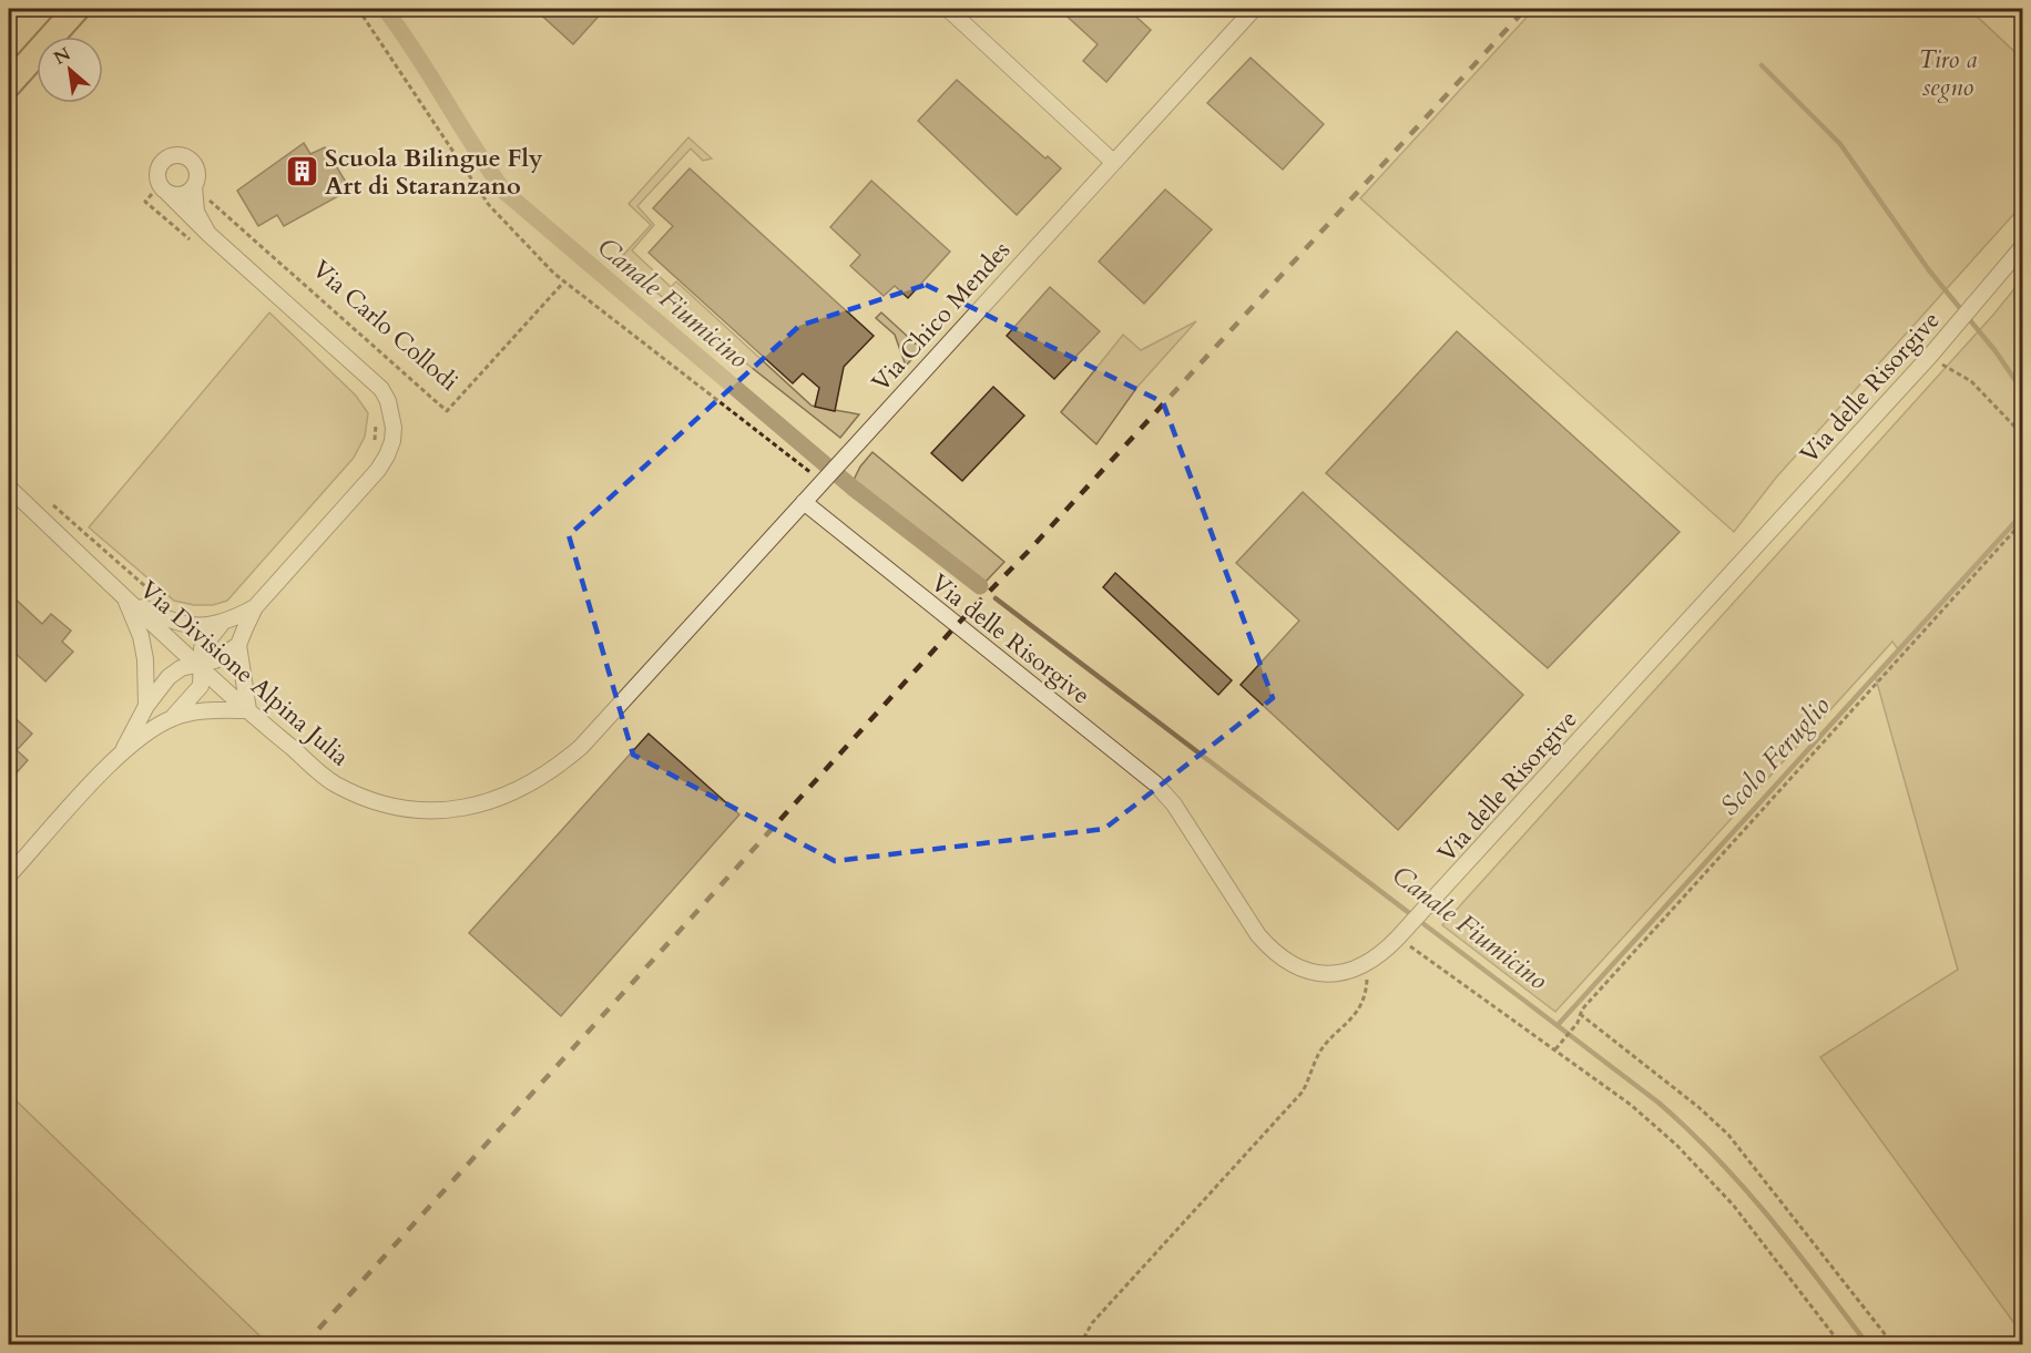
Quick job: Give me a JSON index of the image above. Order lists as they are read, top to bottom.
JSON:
{
  "streets": {
    "street": [
      "Via Chico Mendes",
      "Via Carlo Collodi",
      "Via delle Risorgive",
      "Via Divisione Alpina Julia"
    ]
  },
  "crossings": [
    ["Via Chico Mendes", "Via delle Risorgive"],
    ["Via Chico Mendes", "Via Divisione Alpina Julia"],
    ["Via Carlo Collodi", "Via Divisione Alpina Julia"],
    ["Via delle Risorgive", "Via Divisione Alpina Julia"]
  ],
  "water": ["Canale Fiumicino", "Scolo Feruglio"],
  "parks": ["Tiro a segno"],
  "places": {
    "building": ["Scuola Bilingue Fly Art di Staranzano"]
  },
  "north": "top left"
}
